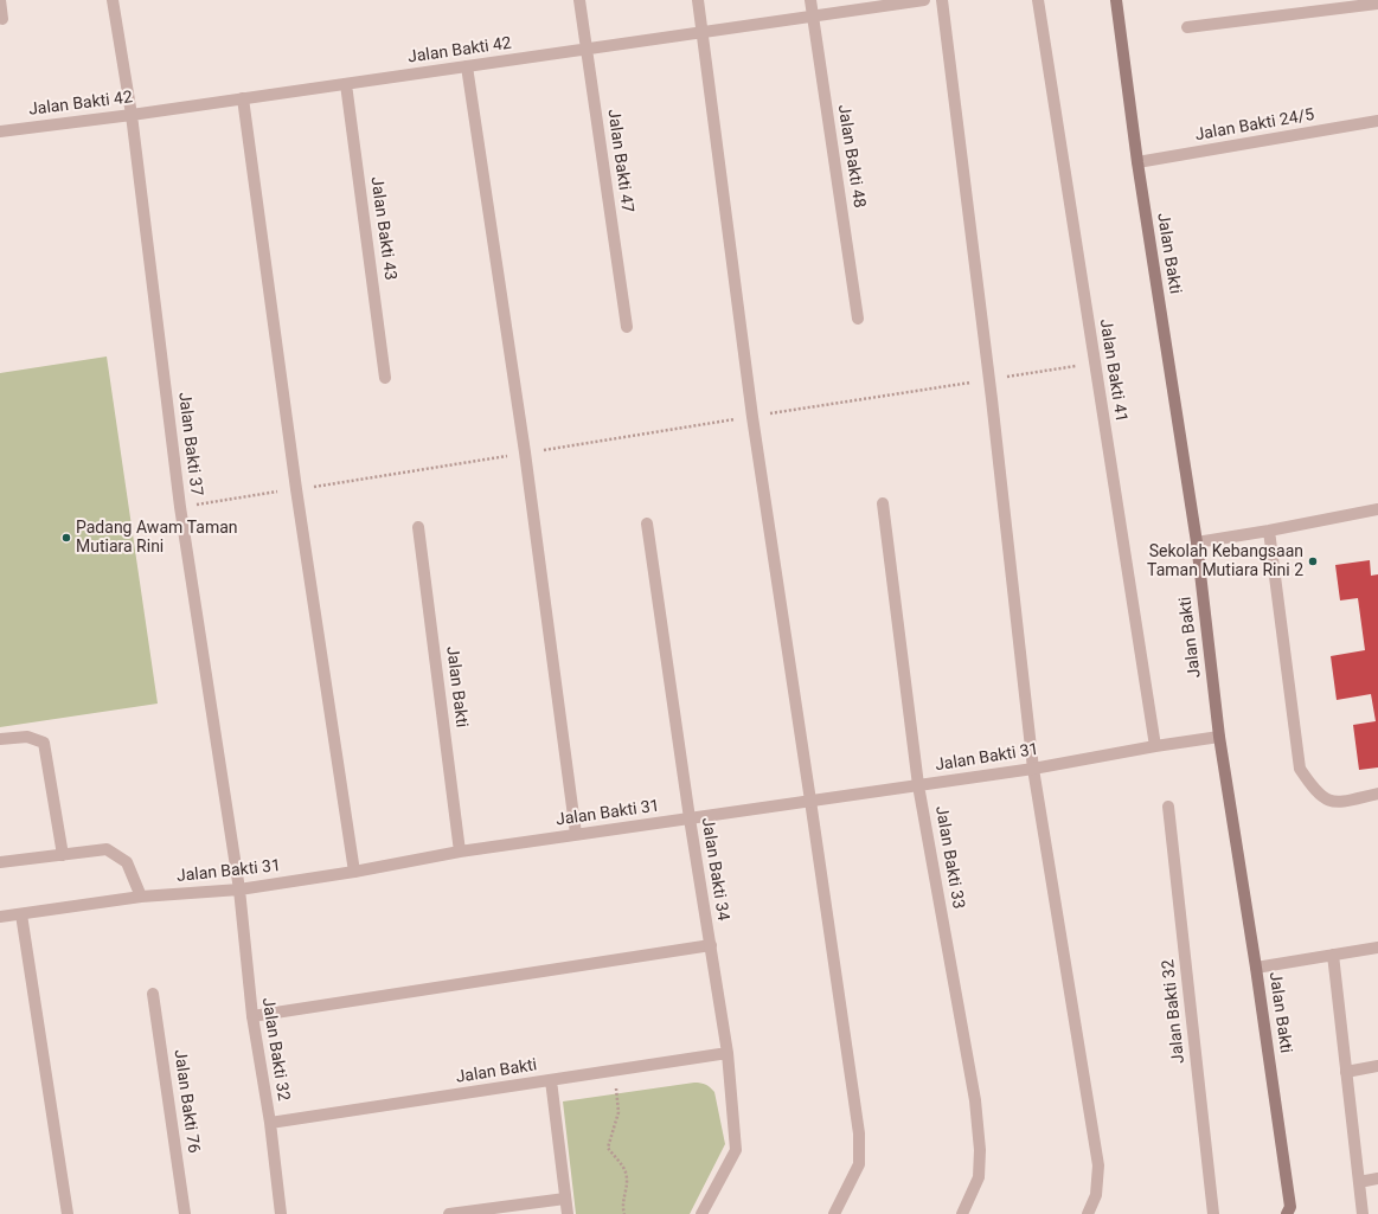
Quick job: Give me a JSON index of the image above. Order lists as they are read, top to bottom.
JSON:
{
  "streets": {
    "street": [
      "Jalan Bakti 42",
      "Jalan Bakti 24/5",
      "Jalan Bakti 48",
      "Jalan Bakti 47",
      "Jalan Bakti 43",
      "Jalan Bakti",
      "Jalan Bakti 41",
      "Jalan Bakti 37",
      "Jalan Bakti 31",
      "Jalan Bakti 33",
      "Jalan Bakti 34",
      "Jalan Bakti 32",
      "Jalan Bakti 76"
    ]
  },
  "crossings": [
    ["Jalan Bakti 42", "Jalan Bakti 48"],
    ["Jalan Bakti 42", "Jalan Bakti 47"],
    ["Jalan Bakti 42", "Jalan Bakti 43"],
    ["Jalan Bakti 42", "Jalan Bakti 37"],
    ["Jalan Bakti 24/5", "Jalan Bakti"],
    ["Jalan Bakti", "Jalan Bakti 31"],
    ["Jalan Bakti", "Jalan Bakti 34"],
    ["Jalan Bakti", "Jalan Bakti 32"],
    ["Jalan Bakti 41", "Jalan Bakti 31"],
    ["Jalan Bakti 37", "Jalan Bakti 31"],
    ["Jalan Bakti 37", "Jalan Bakti 32"],
    ["Jalan Bakti 31", "Jalan Bakti 33"],
    ["Jalan Bakti 31", "Jalan Bakti 34"],
    ["Jalan Bakti 31", "Jalan Bakti 32"]
  ],
  "places": ["Padang Awam Taman Mutiara Rini", "Sekolah Kebangsaan Taman Mutiara Rini 2"]
}
